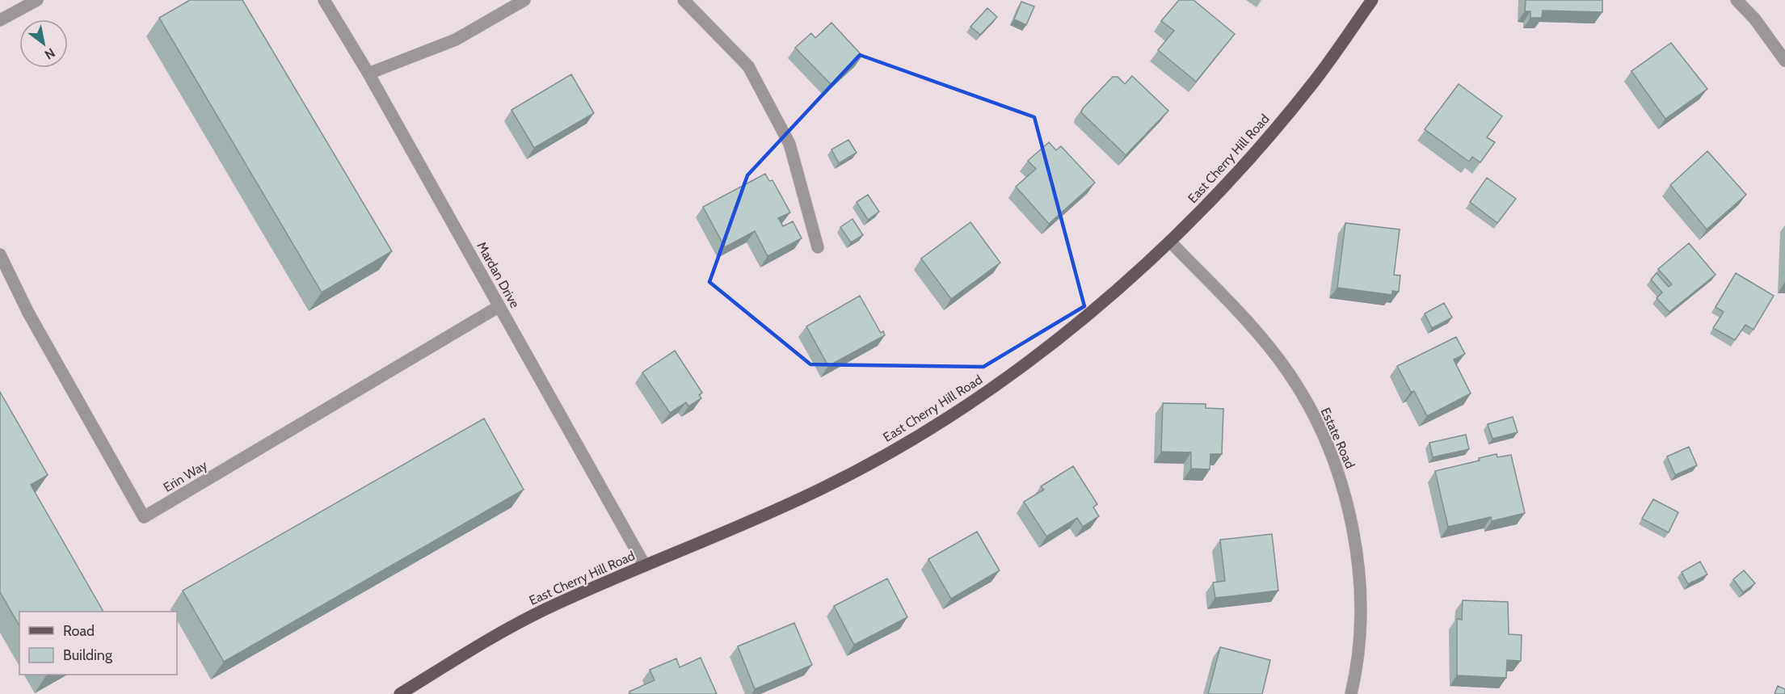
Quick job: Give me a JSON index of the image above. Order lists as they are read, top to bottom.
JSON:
{
  "streets": {
    "main road": ["East Cherry Hill Road"],
    "street": ["Mardan Drive", "Estate Road", "Erin Way"]
  },
  "crossings": [
    ["East Cherry Hill Road", "Mardan Drive"],
    ["East Cherry Hill Road", "Estate Road"],
    ["Mardan Drive", "Erin Way"]
  ],
  "legend": ["Road", "Building"],
  "north": "bottom right"
}
